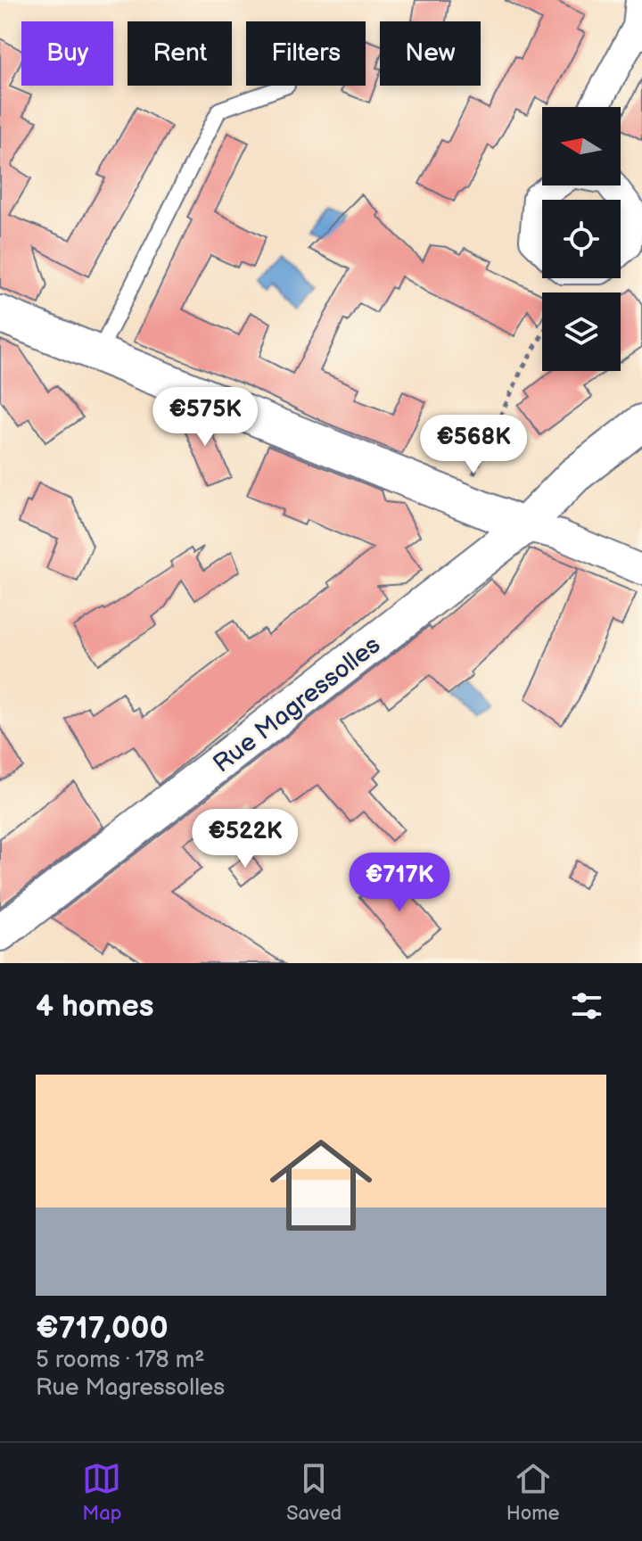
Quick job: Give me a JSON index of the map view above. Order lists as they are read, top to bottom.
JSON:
{
  "streets": {
    "street": ["Rue Magressolles"]
  },
  "north": "left",
  "page": {
    "chip": [
      "Buy",
      "Rent",
      "Filters",
      "New"
    ],
    "price": [
      "€575K",
      "€568K",
      "€522K",
      "€717K"
    ],
    "heading": "4 homes",
    "list": [
      {
        "name": "€717,000",
        "note": "5 rooms · 178 m² · Rue Magressolles"
      }
    ],
    "tabs": ["Map", "Saved", "Home"]
  }
}
